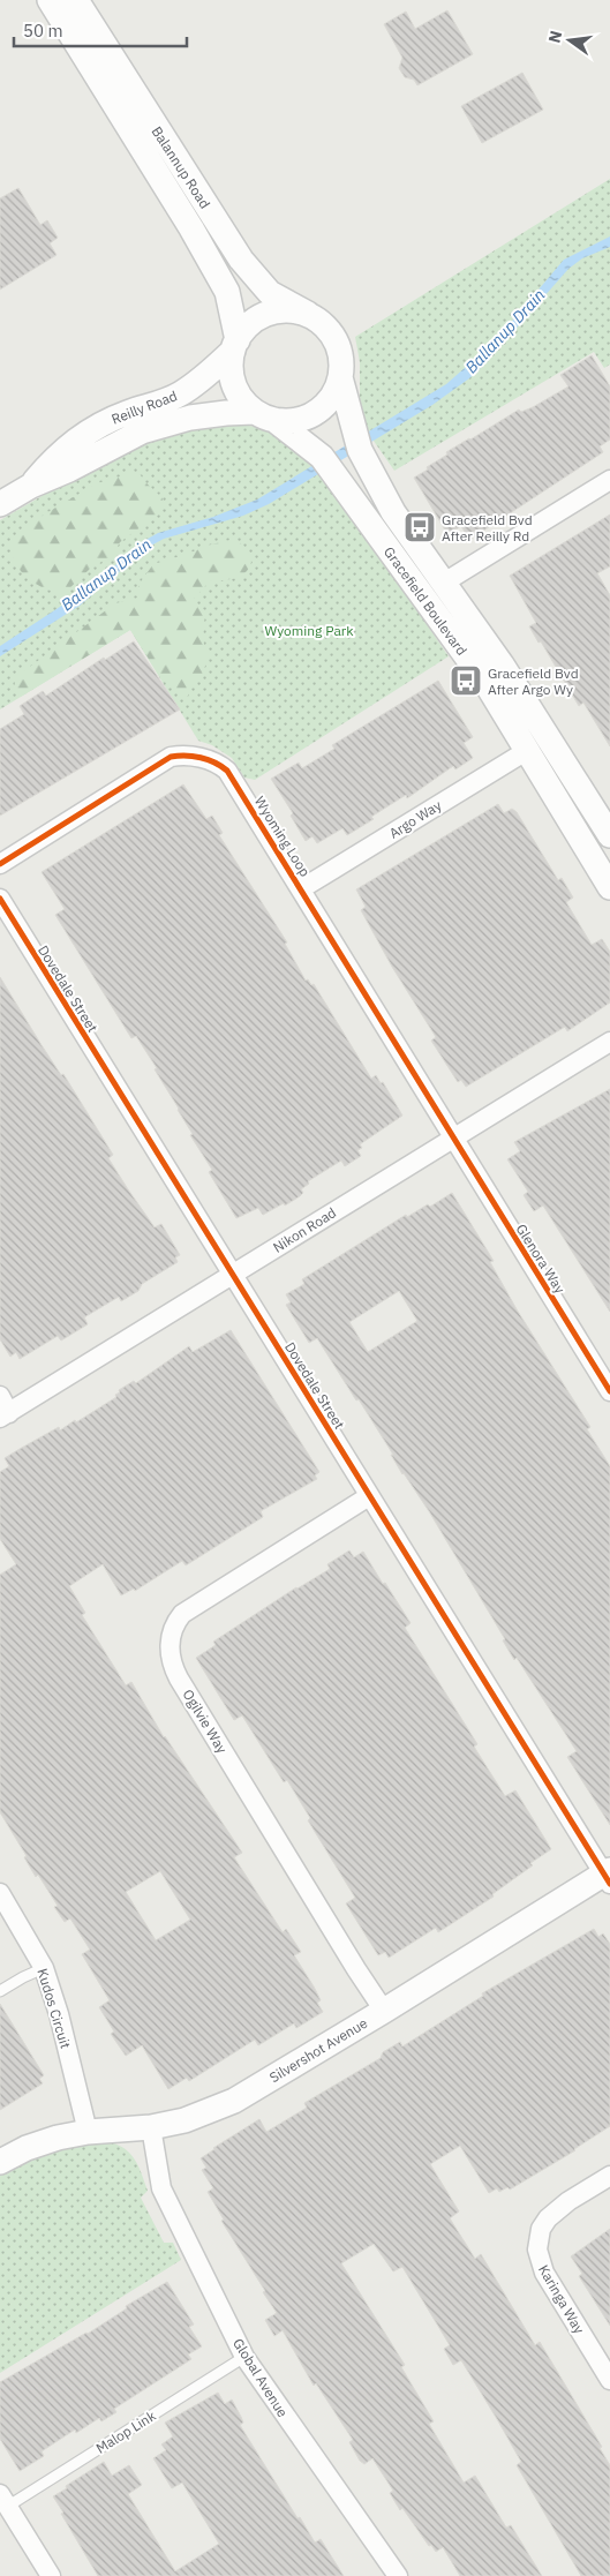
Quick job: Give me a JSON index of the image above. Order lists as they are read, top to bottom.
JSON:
{
  "streets": {
    "street": [
      "Balannup Road",
      "Reilly Road",
      "Gracefield Boulevard",
      "Argo Way",
      "Wyoming Loop",
      "Dovedale Street",
      "Nikon Road",
      "Glenora Way",
      "Ogilvie Way",
      "Kudos Circuit",
      "Silvershot Avenue",
      "Karinga Way",
      "Global Avenue"
    ],
    "lane": ["Malop Link"]
  },
  "crossings": [
    ["Balannup Road", "Reilly Road"],
    ["Balannup Road", "Gracefield Boulevard"],
    ["Reilly Road", "Gracefield Boulevard"],
    ["Gracefield Boulevard", "Argo Way"],
    ["Argo Way", "Wyoming Loop"],
    ["Wyoming Loop", "Nikon Road"],
    ["Wyoming Loop", "Glenora Way"],
    ["Dovedale Street", "Nikon Road"],
    ["Dovedale Street", "Ogilvie Way"],
    ["Dovedale Street", "Silvershot Avenue"],
    ["Nikon Road", "Glenora Way"],
    ["Ogilvie Way", "Silvershot Avenue"],
    ["Kudos Circuit", "Silvershot Avenue"],
    ["Silvershot Avenue", "Global Avenue"],
    ["Global Avenue", "Malop Link"]
  ],
  "water": ["Ballanup Drain"],
  "parks": ["Wyoming Park"],
  "places": {
    "bus stop": ["Gracefield Bvd After Reilly Rd", "Gracefield Bvd After Argo Wy"]
  },
  "scale_bar": "50 m",
  "north": "left"
}
